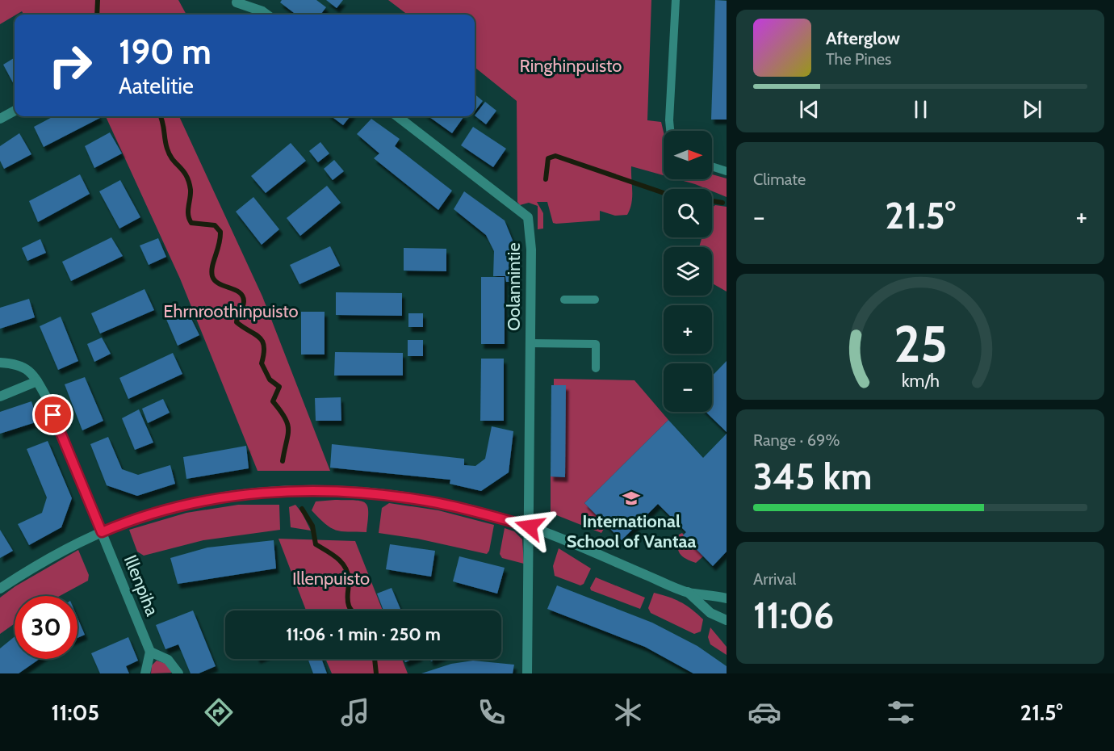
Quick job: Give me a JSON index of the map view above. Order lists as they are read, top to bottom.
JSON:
{
  "streets": {
    "street": ["Oolannintie", "Illenpiha"]
  },
  "parks": ["Ringhinpuisto", "Ehrnroothinpuisto", "Illenpuisto"],
  "places": {
    "school or university": ["International School of Vantaa"]
  },
  "north": "right",
  "page": {
    "turn": ["190 m", "Aatelitie"],
    "song": ["Afterglow", "The Pines"],
    "map_buttons": ["+", "−"],
    "tile": [
      "Climate",
      ["Range · 69%", "345 km"],
      ["Arrival", "11:06"]
    ],
    "heat": ["−", "21.5°", "+"],
    "limit": "30",
    "trip": "11:06 · 1 min · 250 m",
    "tabs": ["11:05", "21.5°"],
    "gauge": ["25", "km/h"]
  }
}
